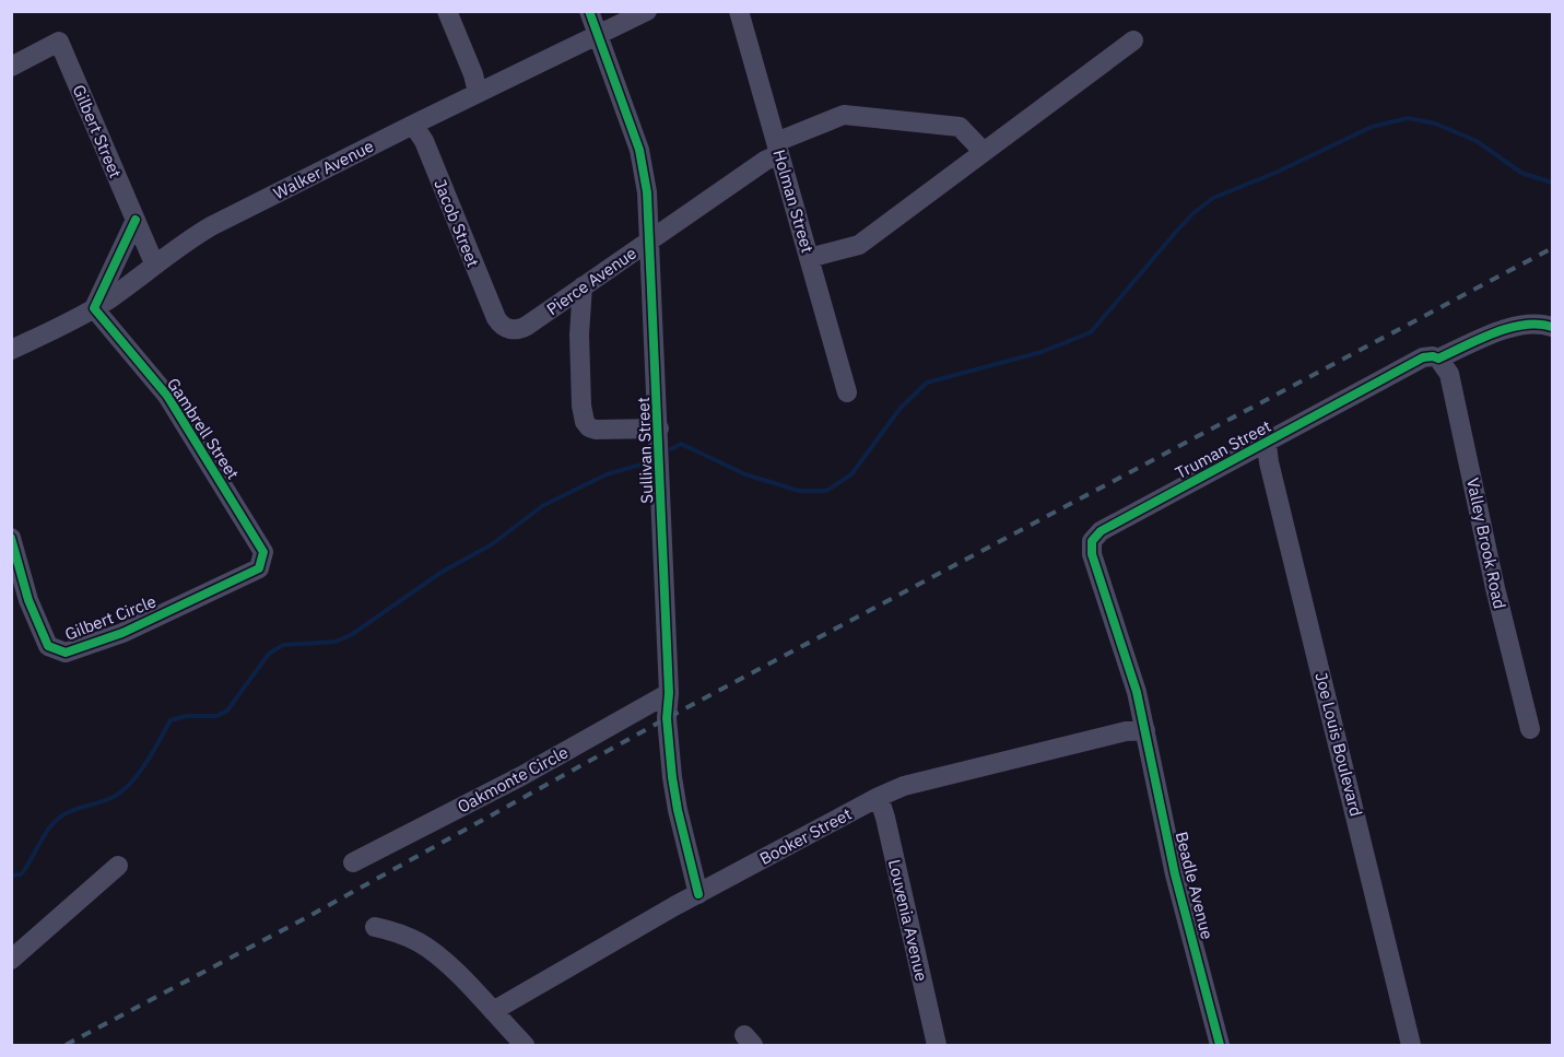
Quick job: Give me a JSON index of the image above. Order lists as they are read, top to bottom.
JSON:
{
  "streets": {
    "street": [
      "Gilbert Street",
      "Walker Avenue",
      "Holman Street",
      "Jacob Street",
      "Pierce Avenue",
      "Gambrell Street",
      "Truman Street",
      "Sullivan Street",
      "Valley Brook Road",
      "Gilbert Circle",
      "Joe Louis Boulevard",
      "Oakmonte Circle",
      "Booker Street",
      "Beadle Avenue",
      "Louvenia Avenue"
    ]
  },
  "crossings": [
    ["Gilbert Street", "Walker Avenue"],
    ["Walker Avenue", "Jacob Street"],
    ["Walker Avenue", "Gambrell Street"],
    ["Walker Avenue", "Sullivan Street"],
    ["Holman Street", "Pierce Avenue"],
    ["Jacob Street", "Pierce Avenue"],
    ["Pierce Avenue", "Sullivan Street"],
    ["Gambrell Street", "Gilbert Circle"],
    ["Truman Street", "Valley Brook Road"],
    ["Truman Street", "Joe Louis Boulevard"],
    ["Truman Street", "Booker Street"],
    ["Truman Street", "Beadle Avenue"],
    ["Sullivan Street", "Oakmonte Circle"],
    ["Sullivan Street", "Booker Street"],
    ["Booker Street", "Beadle Avenue"],
    ["Booker Street", "Louvenia Avenue"]
  ]
}
